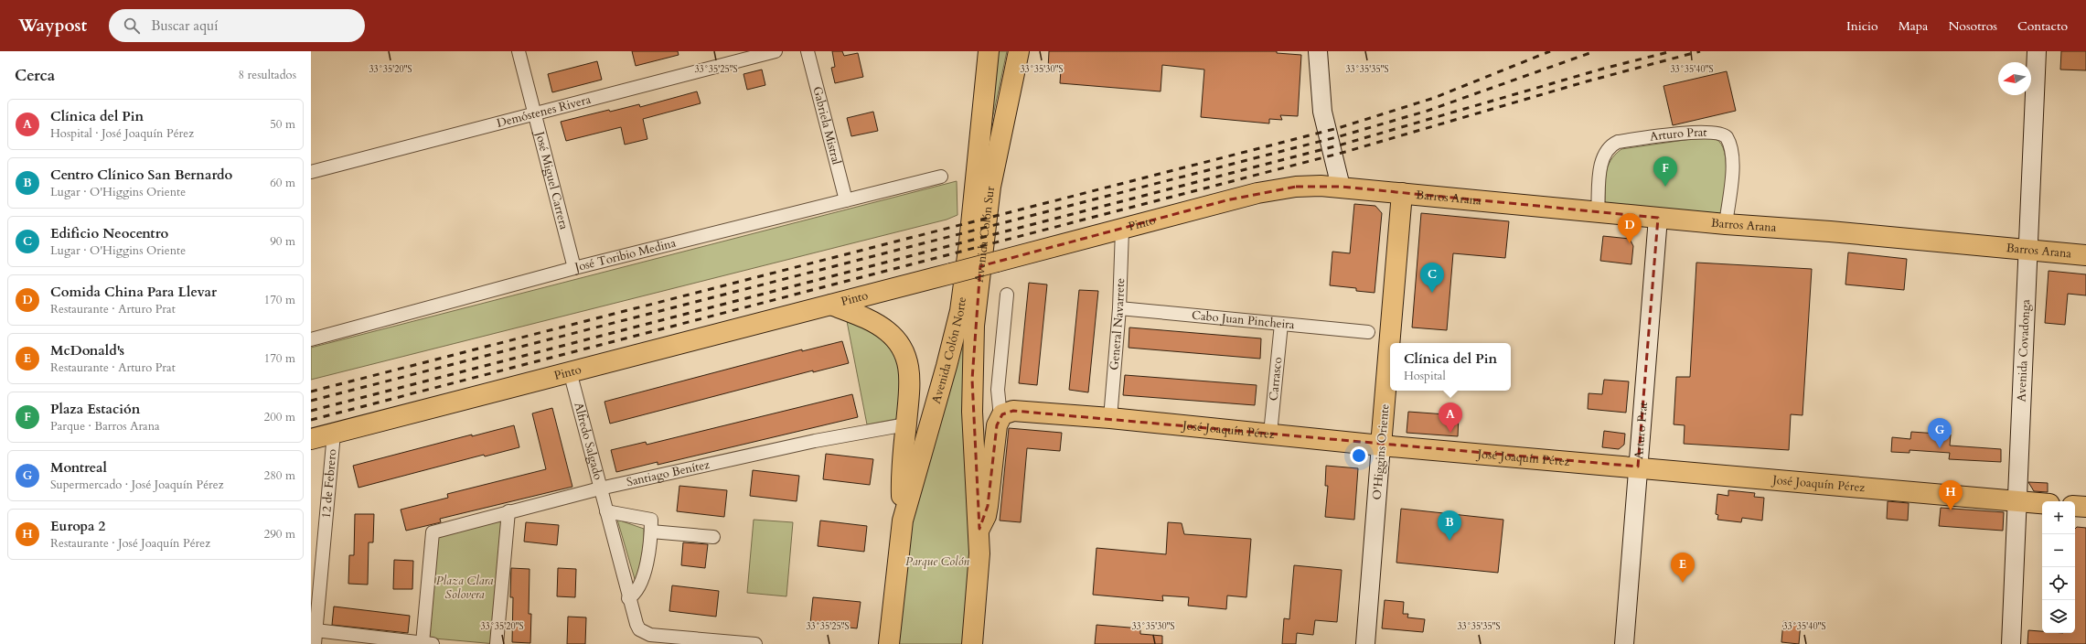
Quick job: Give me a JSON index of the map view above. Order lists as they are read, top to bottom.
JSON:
{
  "streets": {
    "main road": [
      "Barros Arana",
      "Pinto",
      "Avenida Colón Sur",
      "Avenida Colón Norte",
      "José Joaquín Pérez",
      "O'Higgins Oriente"
    ],
    "street": [
      "Demóstenes Rivera",
      "Gabriela Mistral",
      "Arturo Prat",
      "José Miguel Carrera",
      "José Toribio Medina",
      "Cabo Juan Pincheira",
      "General Navarrete",
      "Avenida Covadonga",
      "Carrasco",
      "Alfredo Salgado",
      "Santiago Benítez",
      "12 de Febrero"
    ]
  },
  "crossings": [
    ["Demóstenes Rivera", "José Miguel Carrera"],
    ["Gabriela Mistral", "José Toribio Medina"],
    ["Arturo Prat", "Barros Arana"],
    ["Arturo Prat", "José Joaquín Pérez"],
    ["José Miguel Carrera", "José Toribio Medina"],
    ["Barros Arana", "Pinto"],
    ["Barros Arana", "Avenida Covadonga"],
    ["Barros Arana", "O'Higgins Oriente"],
    ["Pinto", "General Navarrete"],
    ["Pinto", "Alfredo Salgado"],
    ["Pinto", "O'Higgins Oriente"],
    ["Pinto", "12 de Febrero"],
    ["Avenida Colón Sur", "José Joaquín Pérez"],
    ["Cabo Juan Pincheira", "General Navarrete"],
    ["Cabo Juan Pincheira", "Carrasco"],
    ["General Navarrete", "José Joaquín Pérez"],
    ["Avenida Covadonga", "José Joaquín Pérez"],
    ["Carrasco", "José Joaquín Pérez"],
    ["José Joaquín Pérez", "O'Higgins Oriente"],
    ["Alfredo Salgado", "Santiago Benítez"]
  ],
  "parks": ["Parque Colón", "Plaza Clara Solovera"],
  "north": "left",
  "page": {
    "header": "Waypost",
    "search": "Buscar aquí",
    "nav": [
      "Inicio",
      "Mapa",
      "Nosotros",
      "Contacto"
    ],
    "heading": ["Cerca", "8 resultados"],
    "list": [
      {
        "mark": "A",
        "name": "Clínica del Pin",
        "note": "Hospital · José Joaquín Pérez",
        "value": "50 m"
      },
      {
        "mark": "B",
        "name": "Centro Clínico San Bernardo",
        "note": "Lugar · O'Higgins Oriente",
        "value": "60 m"
      },
      {
        "mark": "C",
        "name": "Edificio Neocentro",
        "note": "Lugar · O'Higgins Oriente",
        "value": "90 m"
      },
      {
        "mark": "D",
        "name": "Comida China Para Llevar",
        "note": "Restaurante · Arturo Prat",
        "value": "170 m"
      },
      {
        "mark": "E",
        "name": "McDonald's",
        "note": "Restaurante · Arturo Prat",
        "value": "170 m"
      },
      {
        "mark": "F",
        "name": "Plaza Estación",
        "note": "Parque · Barros Arana",
        "value": "200 m"
      },
      {
        "mark": "G",
        "name": "Montreal",
        "note": "Supermercado · José Joaquín Pérez",
        "value": "280 m"
      },
      {
        "mark": "H",
        "name": "Europa 2",
        "note": "Restaurante · José Joaquín Pérez",
        "value": "290 m"
      }
    ],
    "pins": [
      "F",
      "D",
      "C",
      "A",
      "G",
      "H",
      "B",
      "E"
    ],
    "popup": ["Clínica del Pin", "Hospital"],
    "map_buttons": ["+", "−"]
  },
  "coordinates": [
    "33°35'20\"S",
    "33°35'25\"S",
    "33°35'30\"S",
    "33°35'35\"S",
    "33°35'40\"S"
  ]
}
